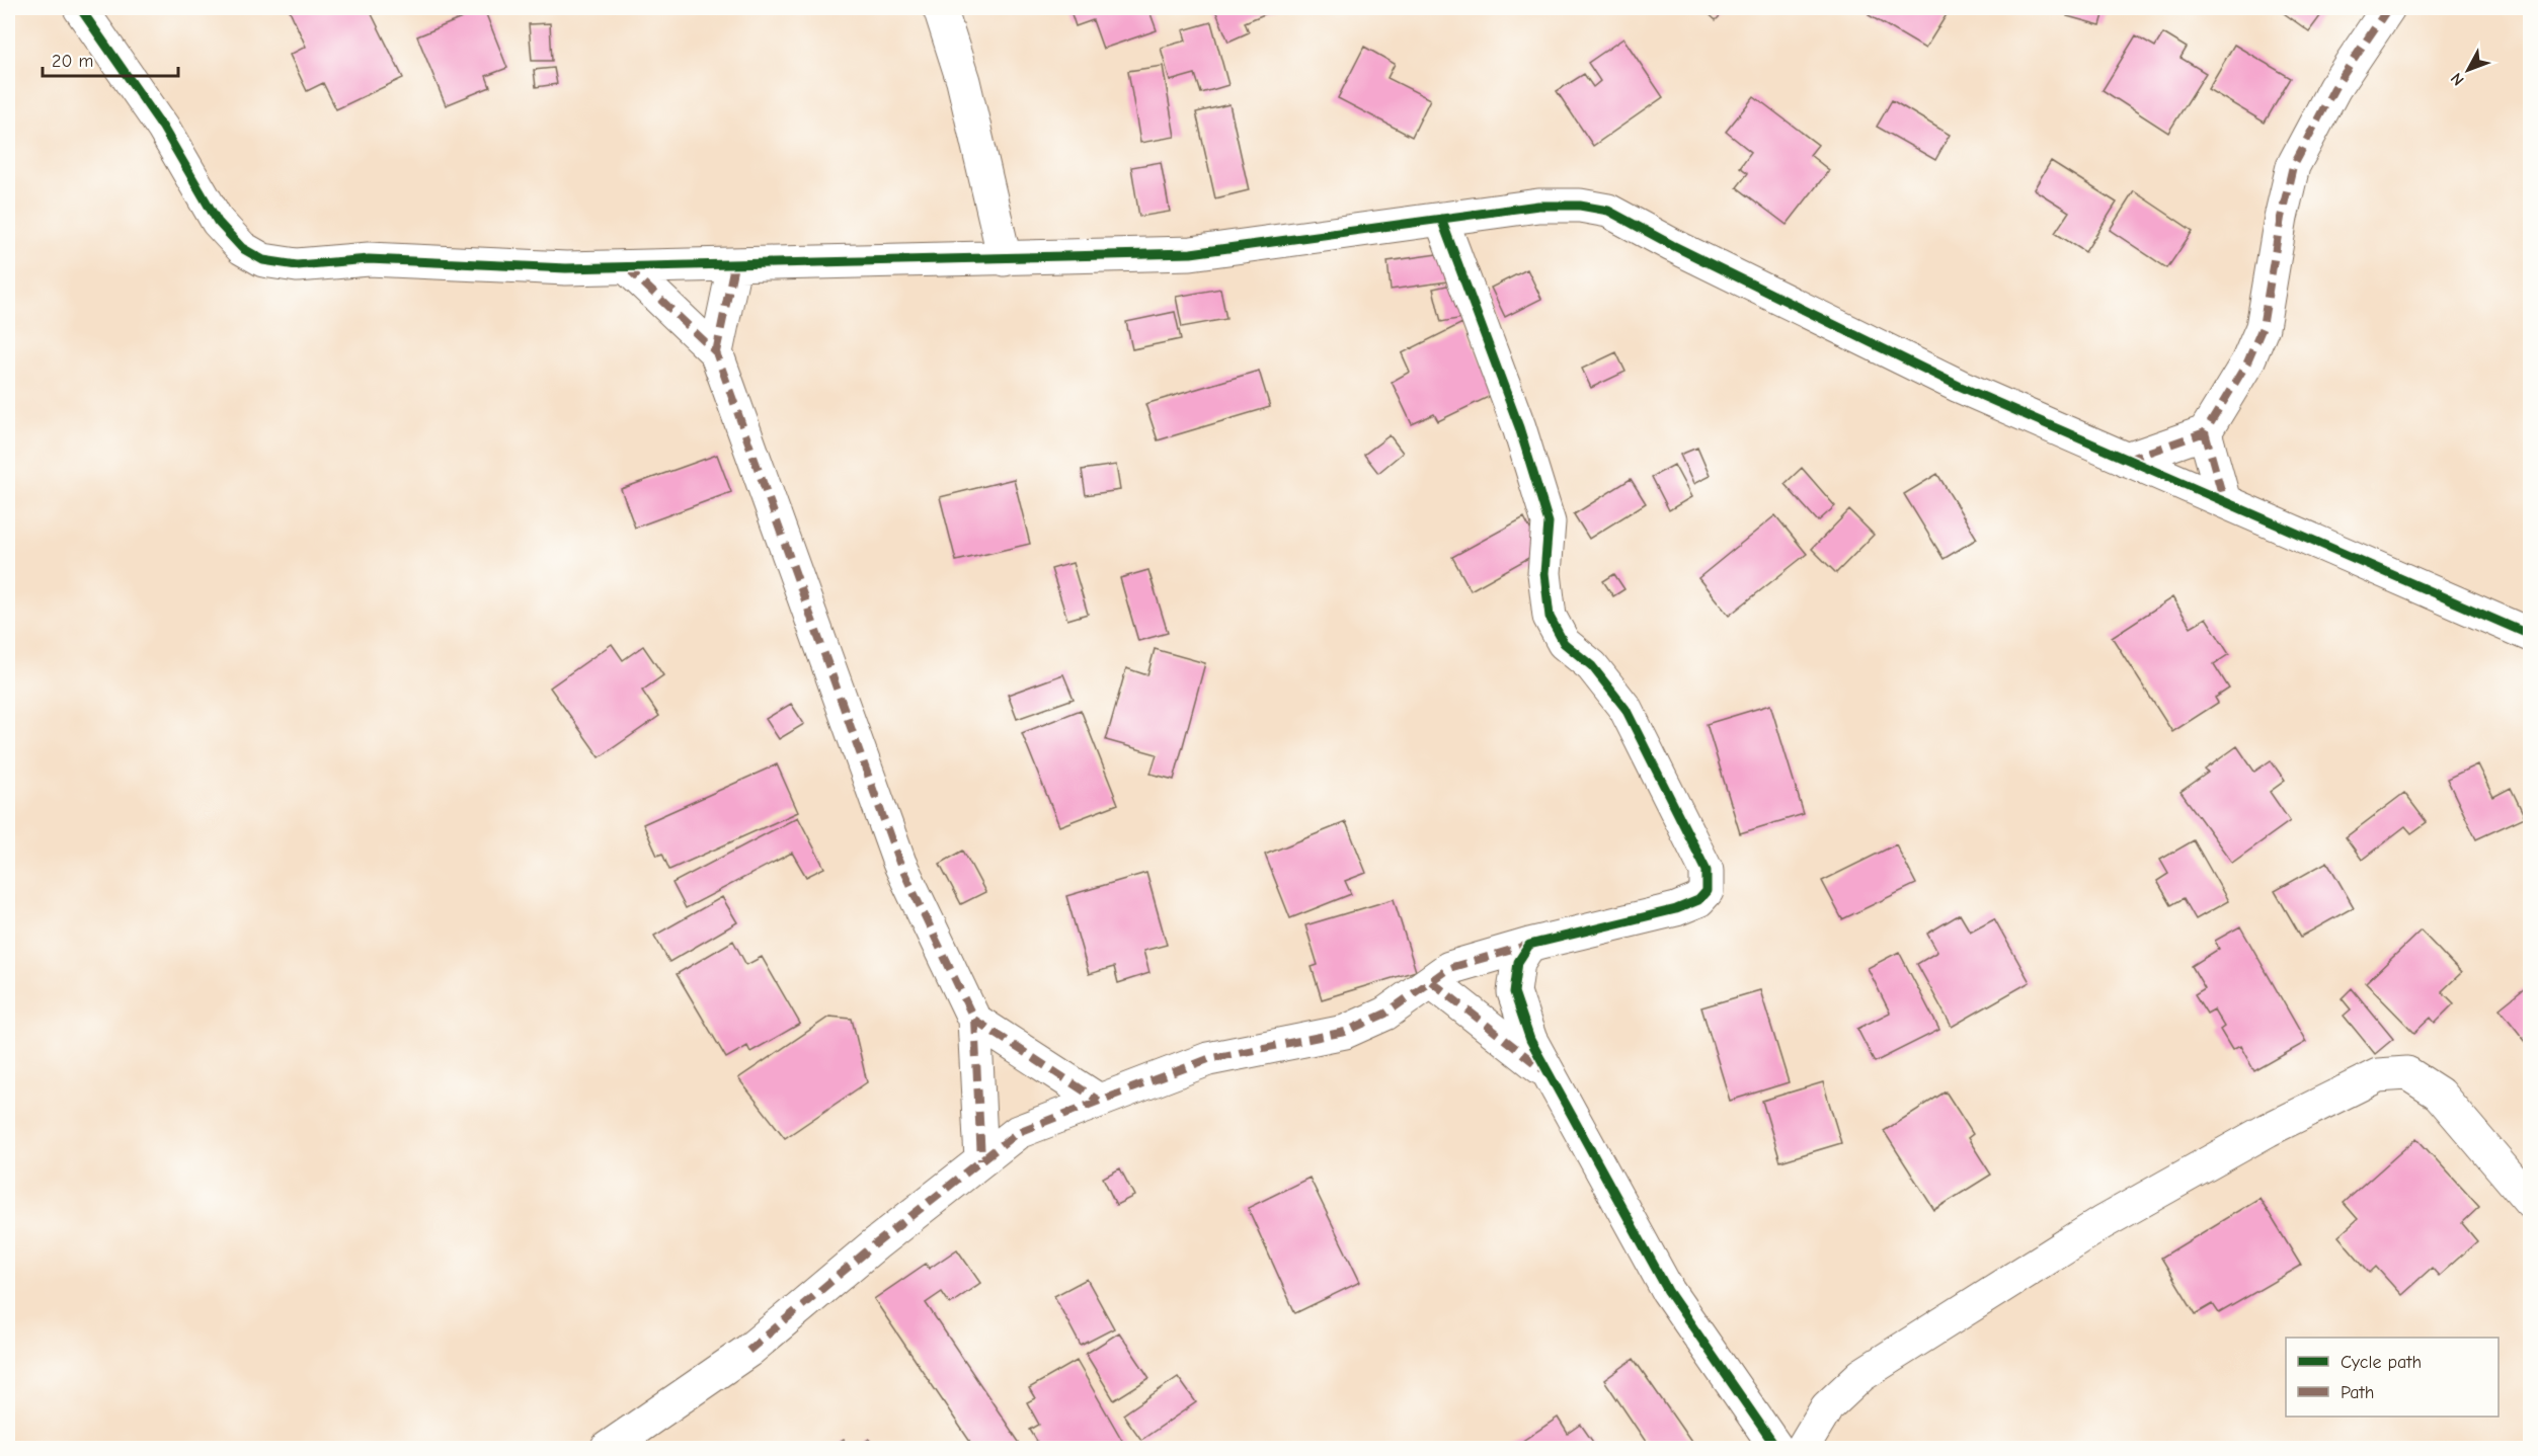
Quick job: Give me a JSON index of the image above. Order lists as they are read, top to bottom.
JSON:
{
  "legend": ["Cycle path", "Path"],
  "scale_bar": "20 m",
  "north": "bottom left"
}
